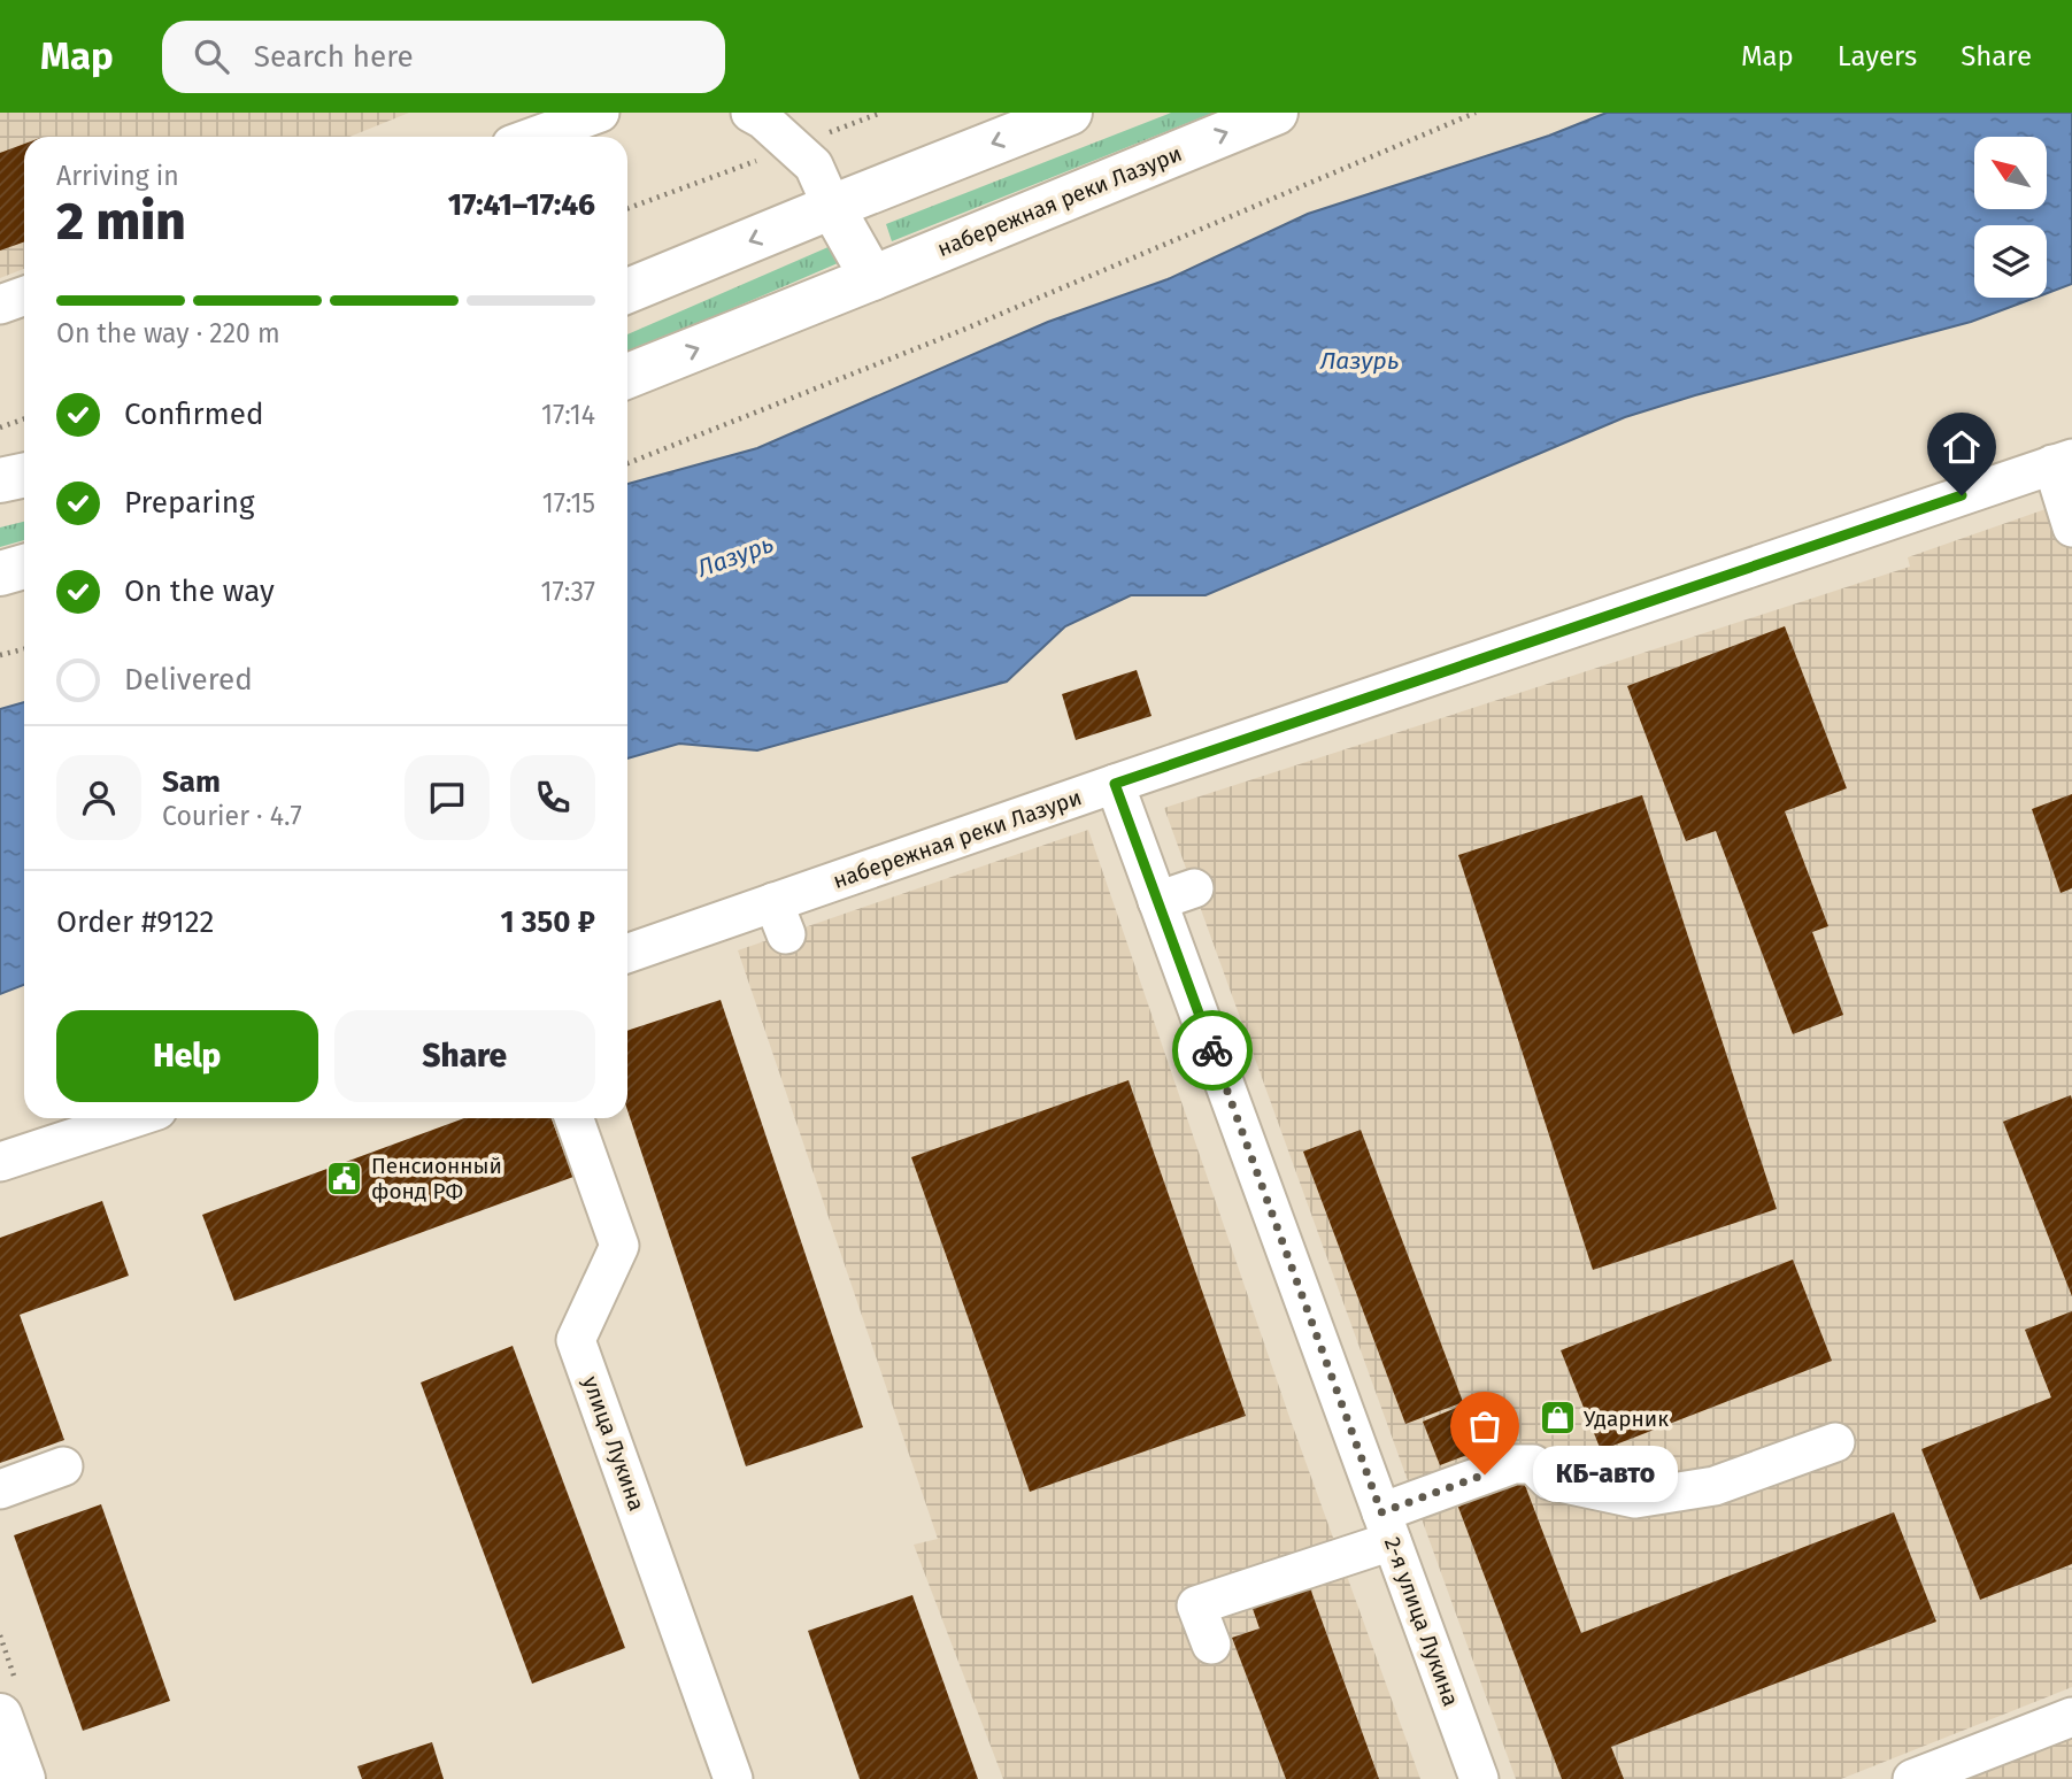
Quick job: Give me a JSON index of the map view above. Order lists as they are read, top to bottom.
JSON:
{
  "streets": {
    "main road": ["набережная реки Лазури"],
    "street": ["улица Лукина", "2-я улица Лукина"]
  },
  "crossings": [
    ["набережная реки Лазури", "2-я улица Лукина"]
  ],
  "water": ["Лазурь"],
  "places": {
    "public building": ["Пенсионный фонд РФ"],
    "shop": ["Ударник"],
    "other": ["КБ-авто"]
  },
  "north": "top left",
  "page": {
    "header": "Map",
    "search": "Search here",
    "nav": ["Map", "Layers", "Share"],
    "heading": ["2 min", "Arriving in", "17:41–17:46"],
    "panel": [
      "Sam",
      "Courier · 4.7",
      "Order #9122",
      "1 350 ₽"
    ],
    "bar": "On the way · 220 m",
    "list": [
      ["Confirmed", "17:14"],
      ["Preparing", "17:15"],
      ["On the way", "17:37"],
      "Delivered"
    ],
    "buttons": ["Help", "Share"],
    "bubble": "КБ-авто"
  }
}
